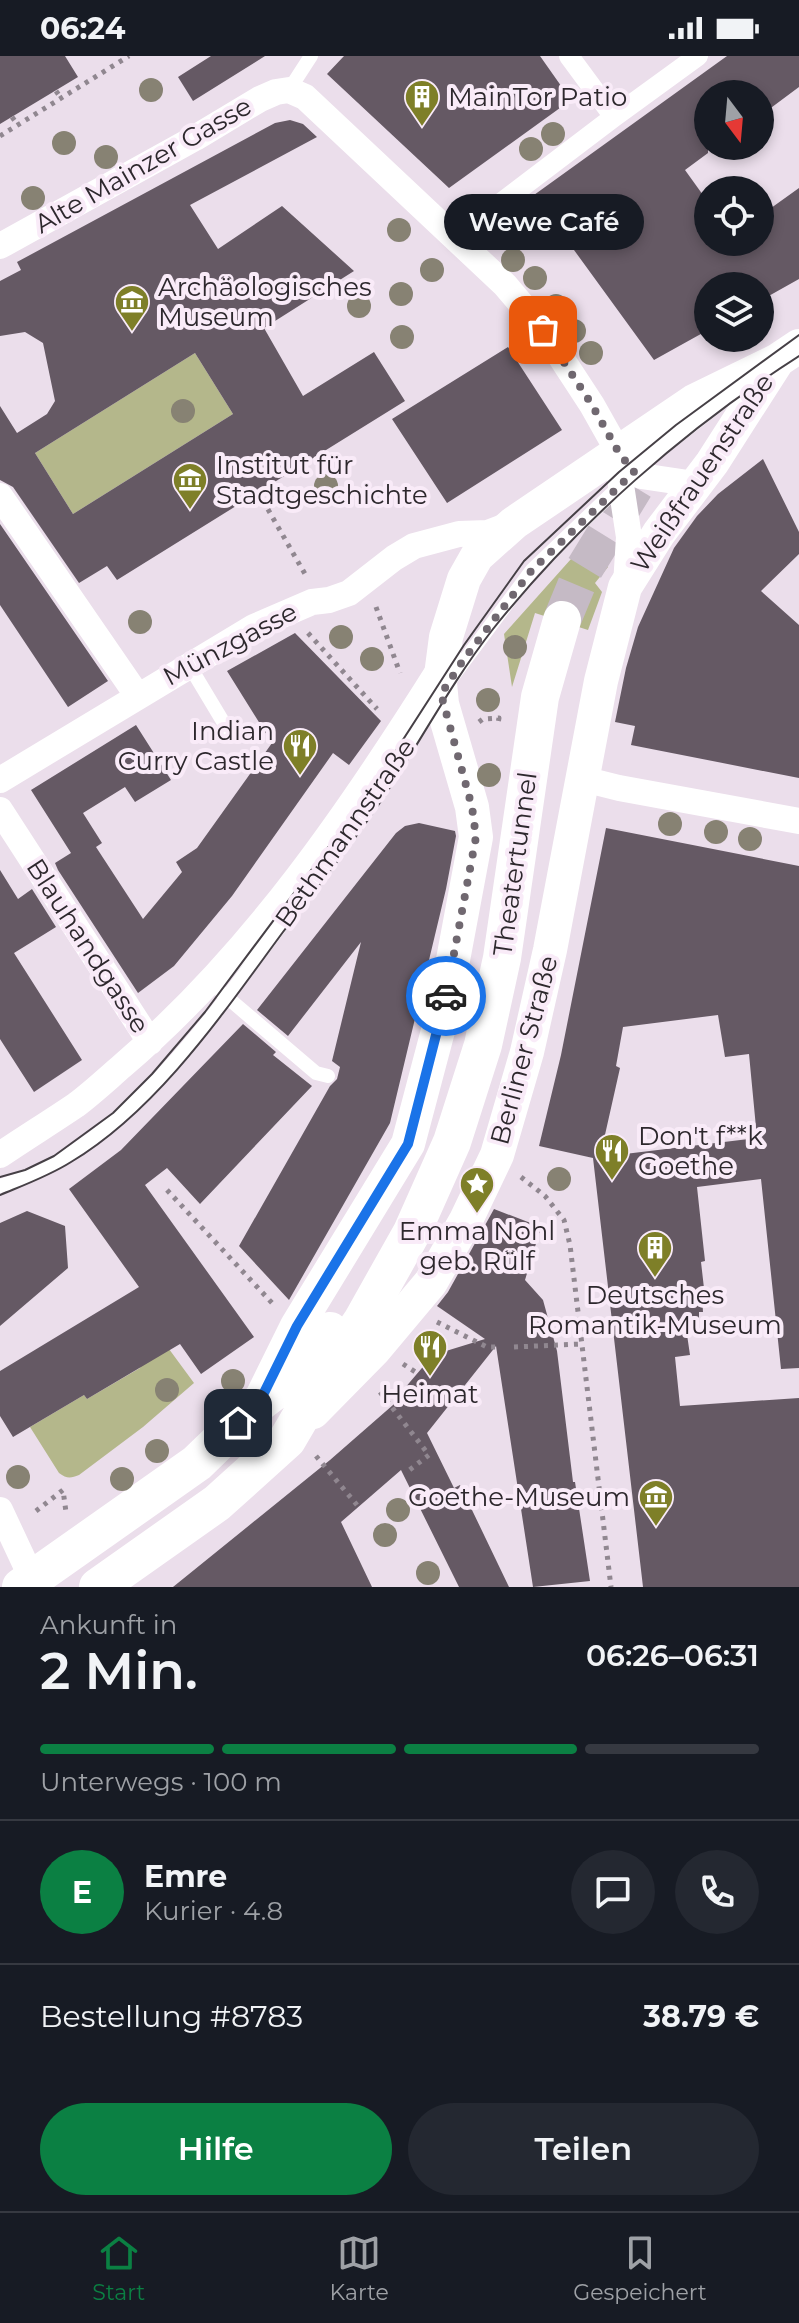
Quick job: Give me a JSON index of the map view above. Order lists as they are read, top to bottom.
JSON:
{
  "streets": {
    "main road": ["Theatertunnel", "Berliner Straße"],
    "street": [
      "Alte Mainzer Gasse",
      "Weißfrauenstraße",
      "Münzgasse",
      "Bethmannstraße",
      "Blauhandgasse"
    ]
  },
  "crossings": [
    ["Weißfrauenstraße", "Münzgasse"],
    ["Weißfrauenstraße", "Bethmannstraße"],
    ["Weißfrauenstraße", "Berliner Straße"],
    ["Bethmannstraße", "Blauhandgasse"],
    ["Bethmannstraße", "Berliner Straße"],
    ["Theatertunnel", "Berliner Straße"]
  ],
  "places": {
    "building": ["MainTor Patio", "Deutsches Romantik-Museum"],
    "other": ["Wewe Café"],
    "museum": ["Archäologisches Museum", "Institut für Stadtgeschichte", "Goethe-Museum"],
    "restaurant": ["Indian Curry Castle", "Don't f**k Goethe", "Heimat"],
    "place": ["Emma Nohl geb. Rülf"]
  },
  "north": "bottom",
  "page": {
    "status": "06:24",
    "bubble": "Wewe Café",
    "heading": ["2 Min.", "Ankunft in", "06:26–06:31"],
    "panel": [
      "Emre",
      "Kurier · 4.8",
      "Bestellung #8783",
      "38.79 €"
    ],
    "bar": "Unterwegs · 100 m",
    "round": "E",
    "buttons": ["Hilfe", "Teilen"],
    "tabs": ["Start", "Karte", "Gespeichert"]
  }
}
